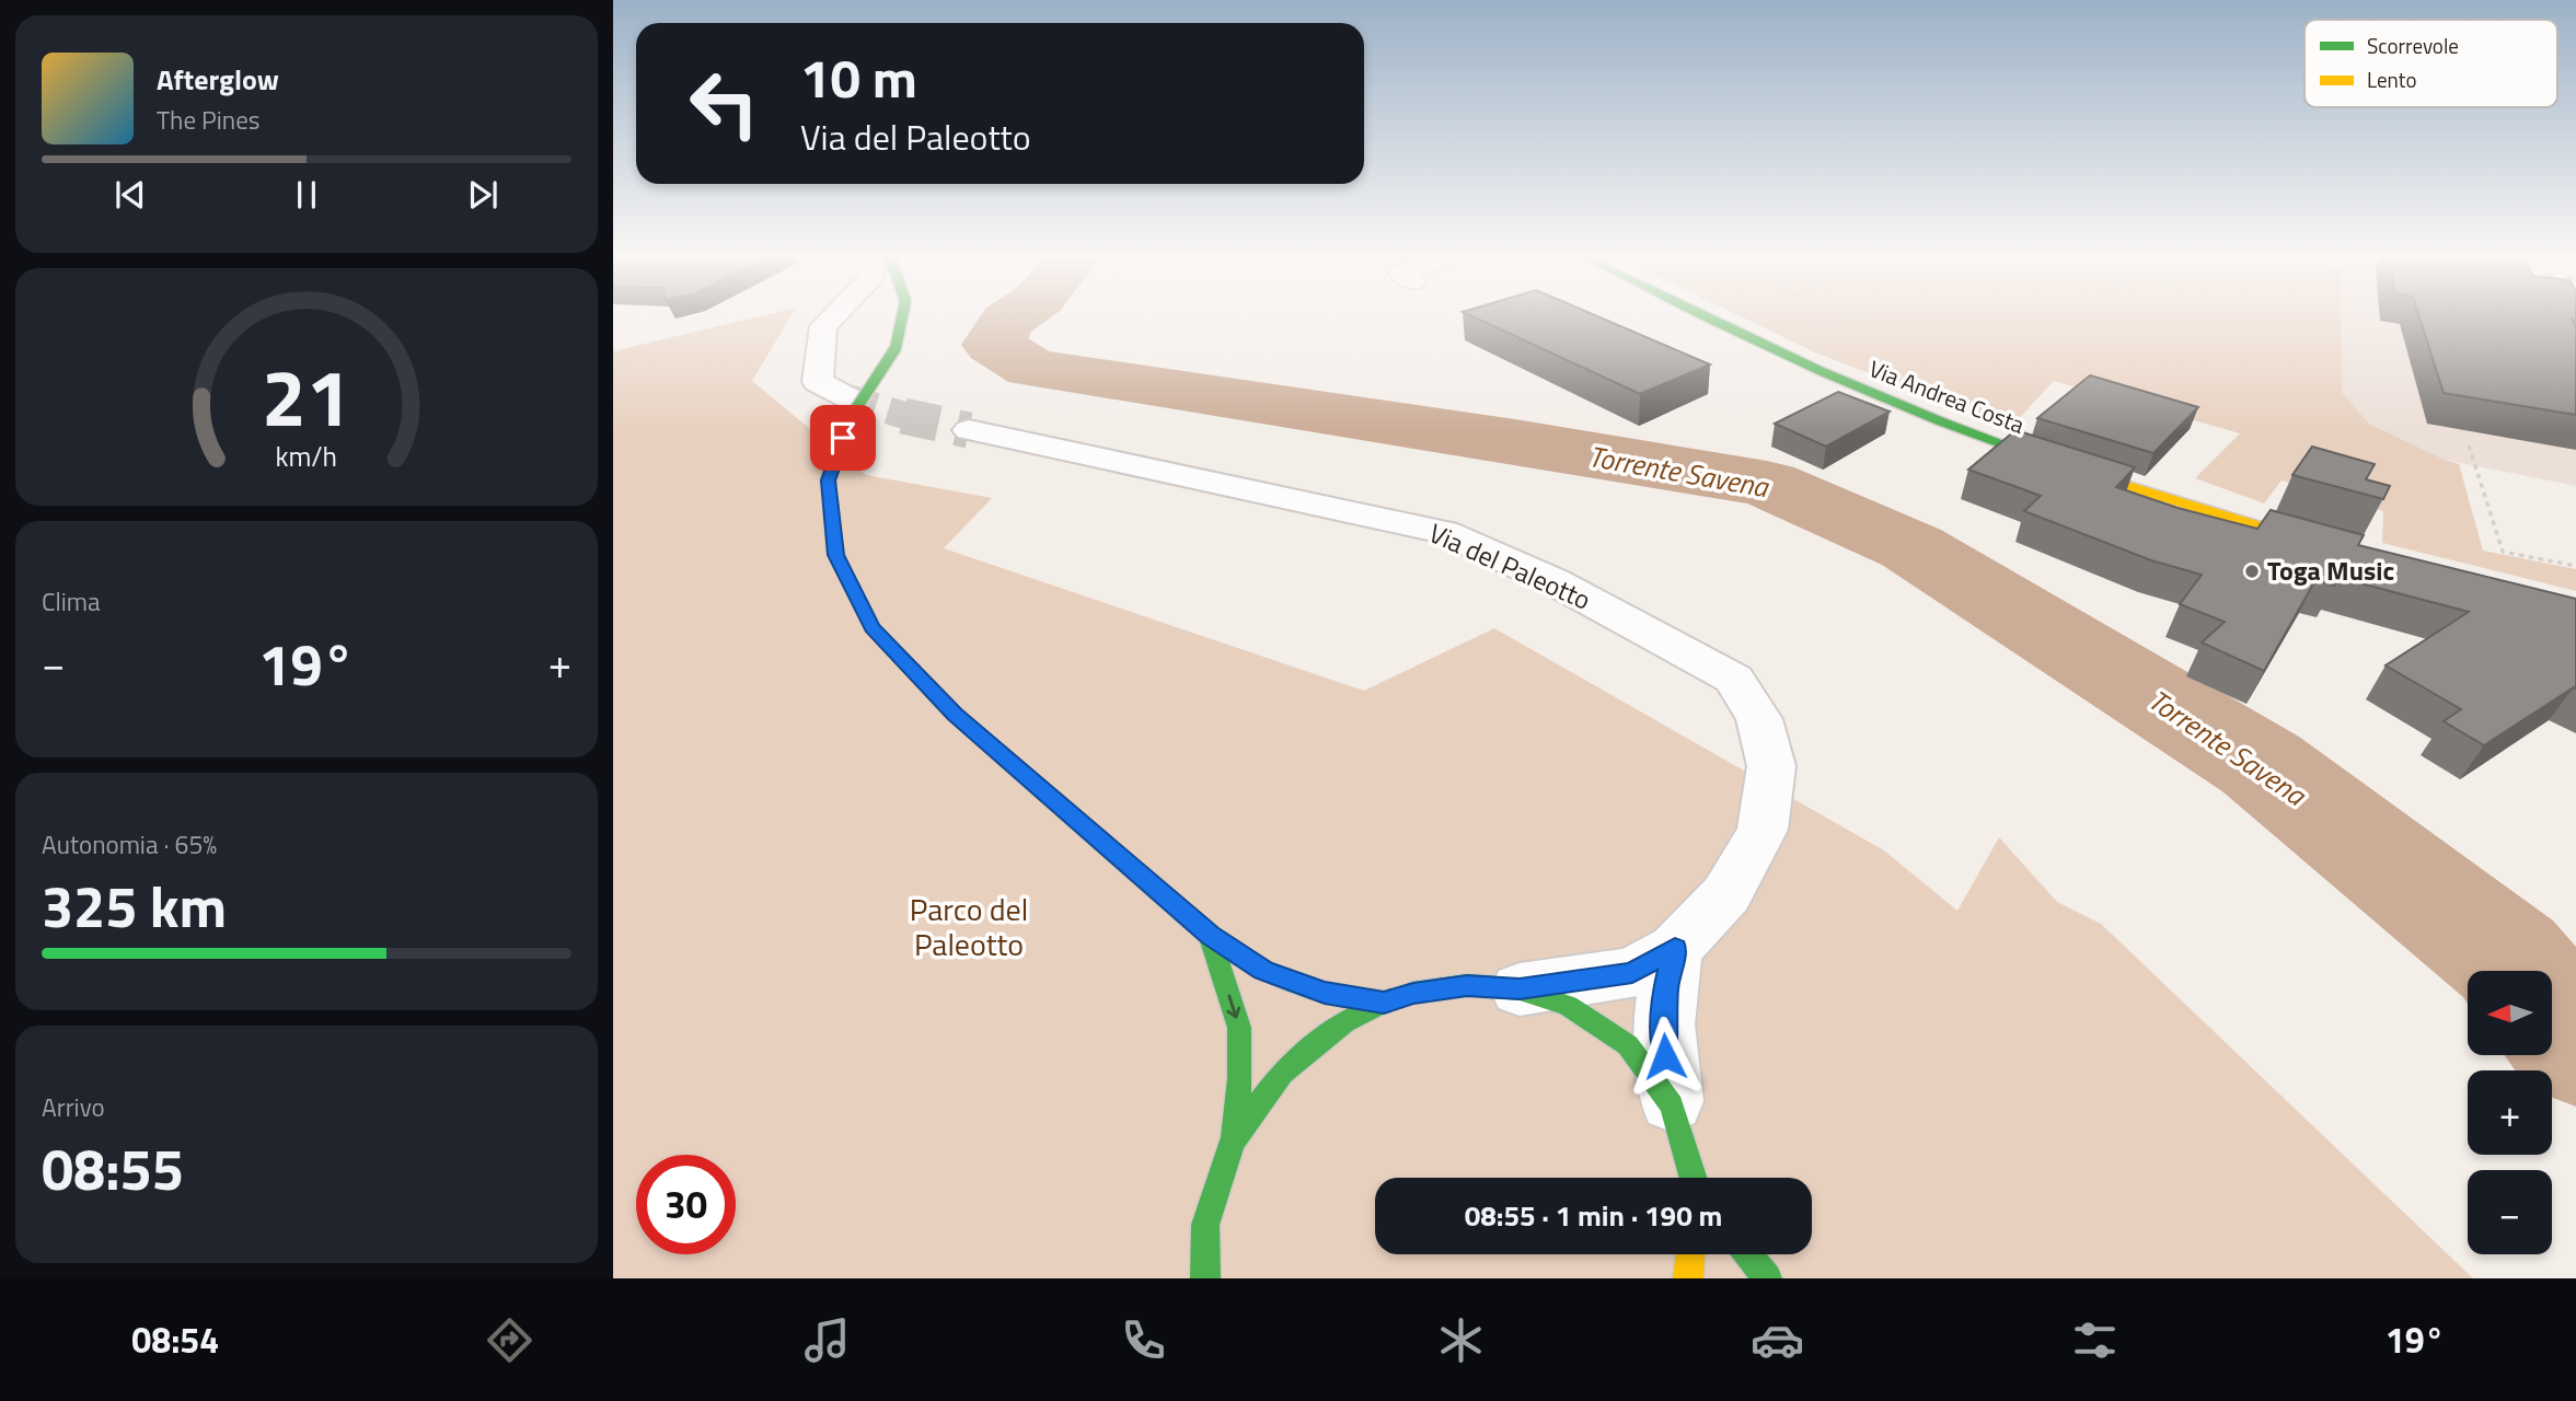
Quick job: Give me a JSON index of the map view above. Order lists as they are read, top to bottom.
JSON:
{
  "streets": {
    "main road": ["Via Andrea Costa"],
    "street": ["Via del Paleotto"]
  },
  "water": ["Torrente Savena"],
  "parks": ["Parco del Paleotto"],
  "places": ["Toga Music"],
  "legend": ["Scorrevole", "Lento"],
  "north": "left",
  "page": {
    "turn": ["10 m", "Via del Paleotto"],
    "song": ["Afterglow", "The Pines"],
    "tile": [
      "Clima",
      ["Autonomia · 65%", "325 km"],
      ["Arrivo", "08:55"]
    ],
    "heat": ["−", "19°", "+"],
    "map_buttons": ["+", "−"],
    "limit": "30",
    "trip": "08:55 · 1 min · 190 m",
    "tabs": ["08:54", "19°"],
    "gauge": ["21", "km/h"]
  }
}
